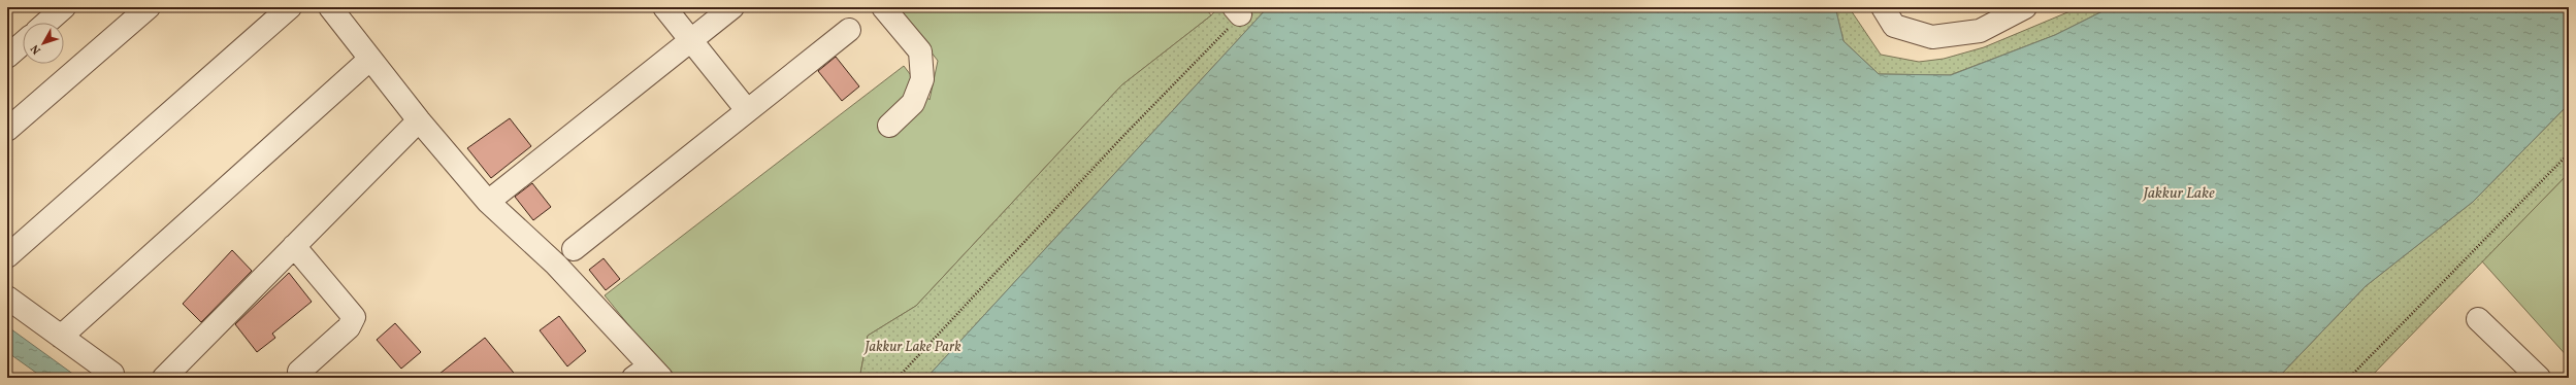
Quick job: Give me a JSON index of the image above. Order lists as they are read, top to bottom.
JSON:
{
  "water": ["Jakkur Lake"],
  "parks": ["Jakkur Lake Park"],
  "north": "bottom left"
}
